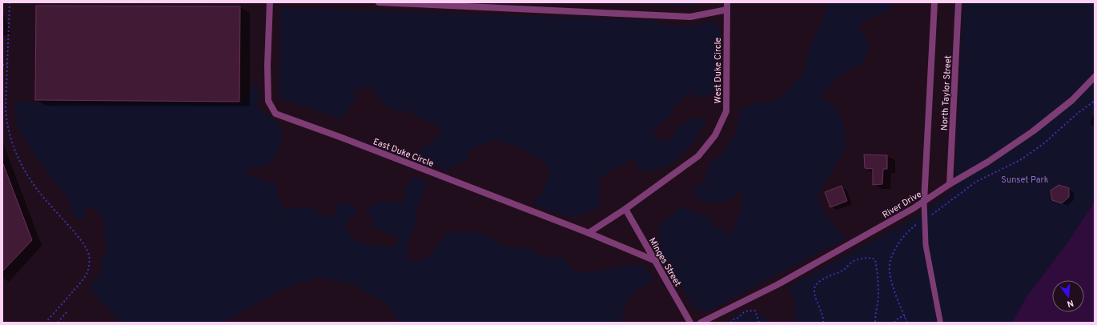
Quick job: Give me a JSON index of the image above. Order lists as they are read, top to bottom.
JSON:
{
  "streets": {
    "street": [
      "West Duke Circle",
      "North Taylor Street",
      "East Duke Circle",
      "River Drive",
      "Minges Street"
    ]
  },
  "crossings": [
    ["West Duke Circle", "Minges Street"],
    ["North Taylor Street", "River Drive"],
    ["East Duke Circle", "Minges Street"]
  ],
  "parks": ["Sunset Park"],
  "north": "bottom"
}
